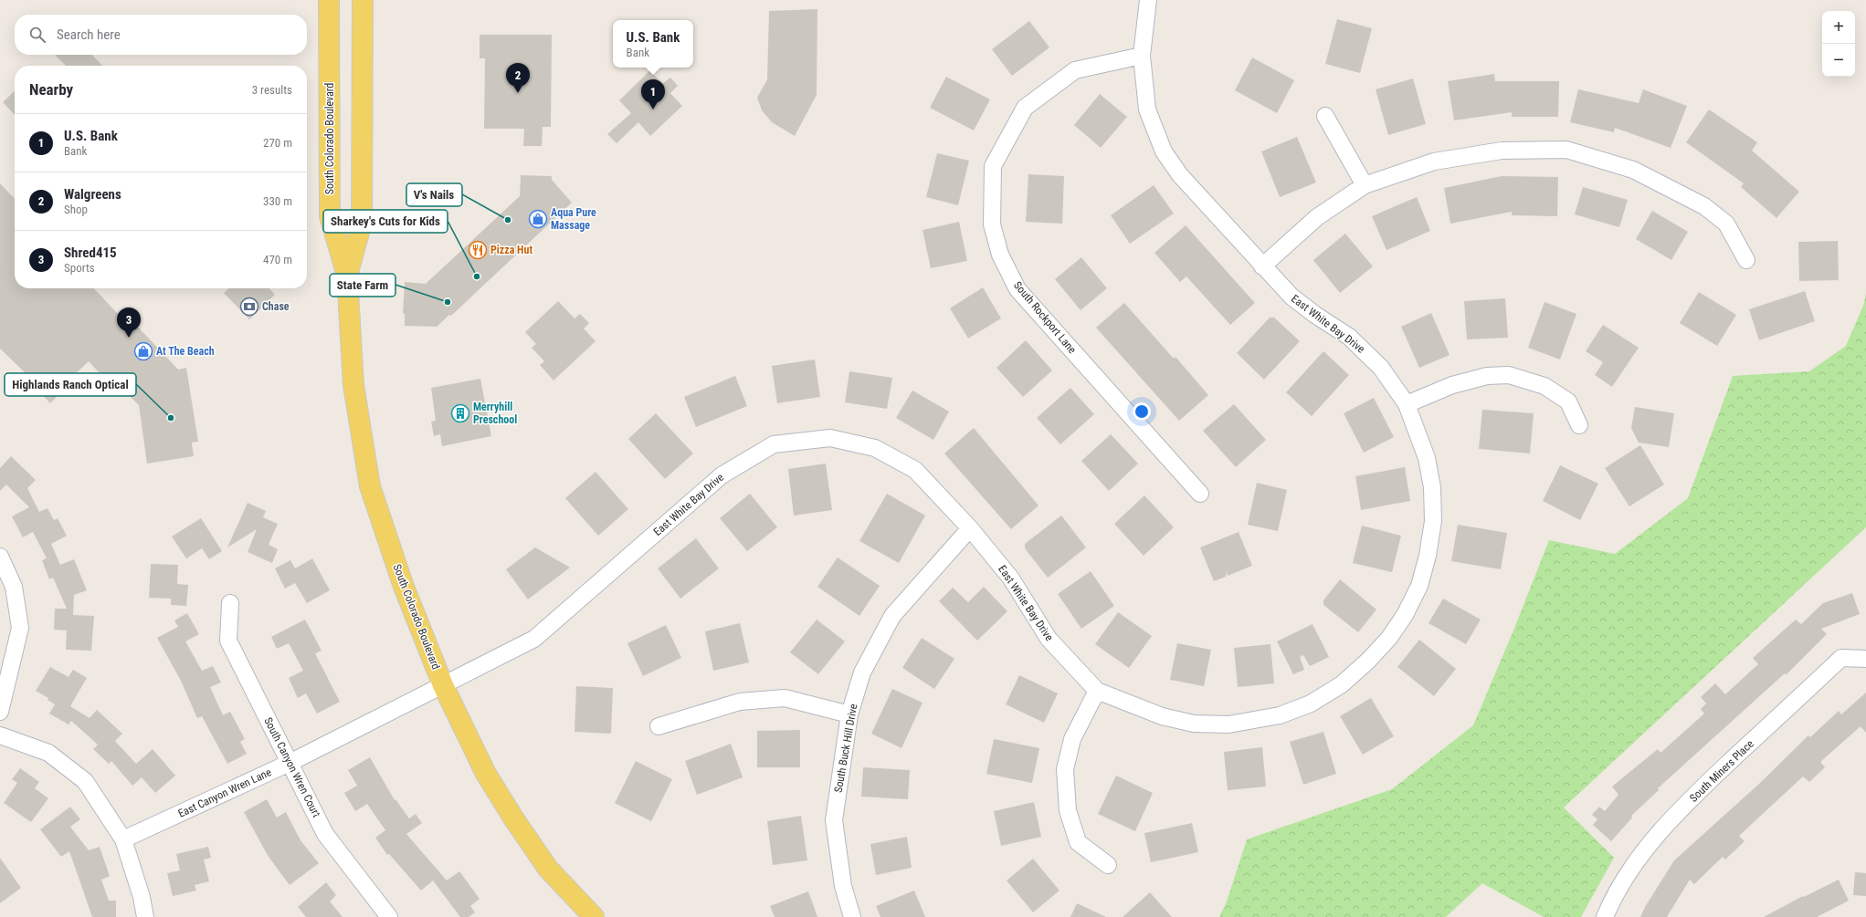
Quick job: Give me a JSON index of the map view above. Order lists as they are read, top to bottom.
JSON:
{
  "streets": {
    "main road": ["South Colorado Boulevard"],
    "street": [
      "South Rockport Lane",
      "East White Bay Drive",
      "South Buck Hill Drive",
      "South Canyon Wren Court",
      "South Miners Place",
      "East Canyon Wren Lane"
    ]
  },
  "crossings": [
    ["South Colorado Boulevard", "East White Bay Drive"],
    ["South Colorado Boulevard", "East Canyon Wren Lane"],
    ["South Rockport Lane", "East White Bay Drive"],
    ["East White Bay Drive", "South Buck Hill Drive"],
    ["East White Bay Drive", "East Canyon Wren Lane"],
    ["South Canyon Wren Court", "East Canyon Wren Lane"]
  ],
  "places": {
    "shop": ["Aqua Pure Massage", "At The Beach"],
    "other": [
      "V's Nails",
      "Sharkey's Cuts for Kids",
      "State Farm",
      "Highlands Ranch Optical"
    ],
    "restaurant": ["Pizza Hut"],
    "bank": ["Chase"],
    "building": ["Merryhill Preschool"]
  },
  "page": {
    "map_buttons": ["+", "−"],
    "search": "Search here",
    "popup": ["U.S. Bank", "Bank"],
    "pins": ["2", "1", "3"],
    "heading": ["Nearby", "3 results"],
    "list": [
      {
        "mark": "1",
        "name": "U.S. Bank",
        "note": "Bank",
        "value": "270 m"
      },
      {
        "mark": "2",
        "name": "Walgreens",
        "note": "Shop",
        "value": "330 m"
      },
      {
        "mark": "3",
        "name": "Shred415",
        "note": "Sports",
        "value": "470 m"
      }
    ]
  }
}
